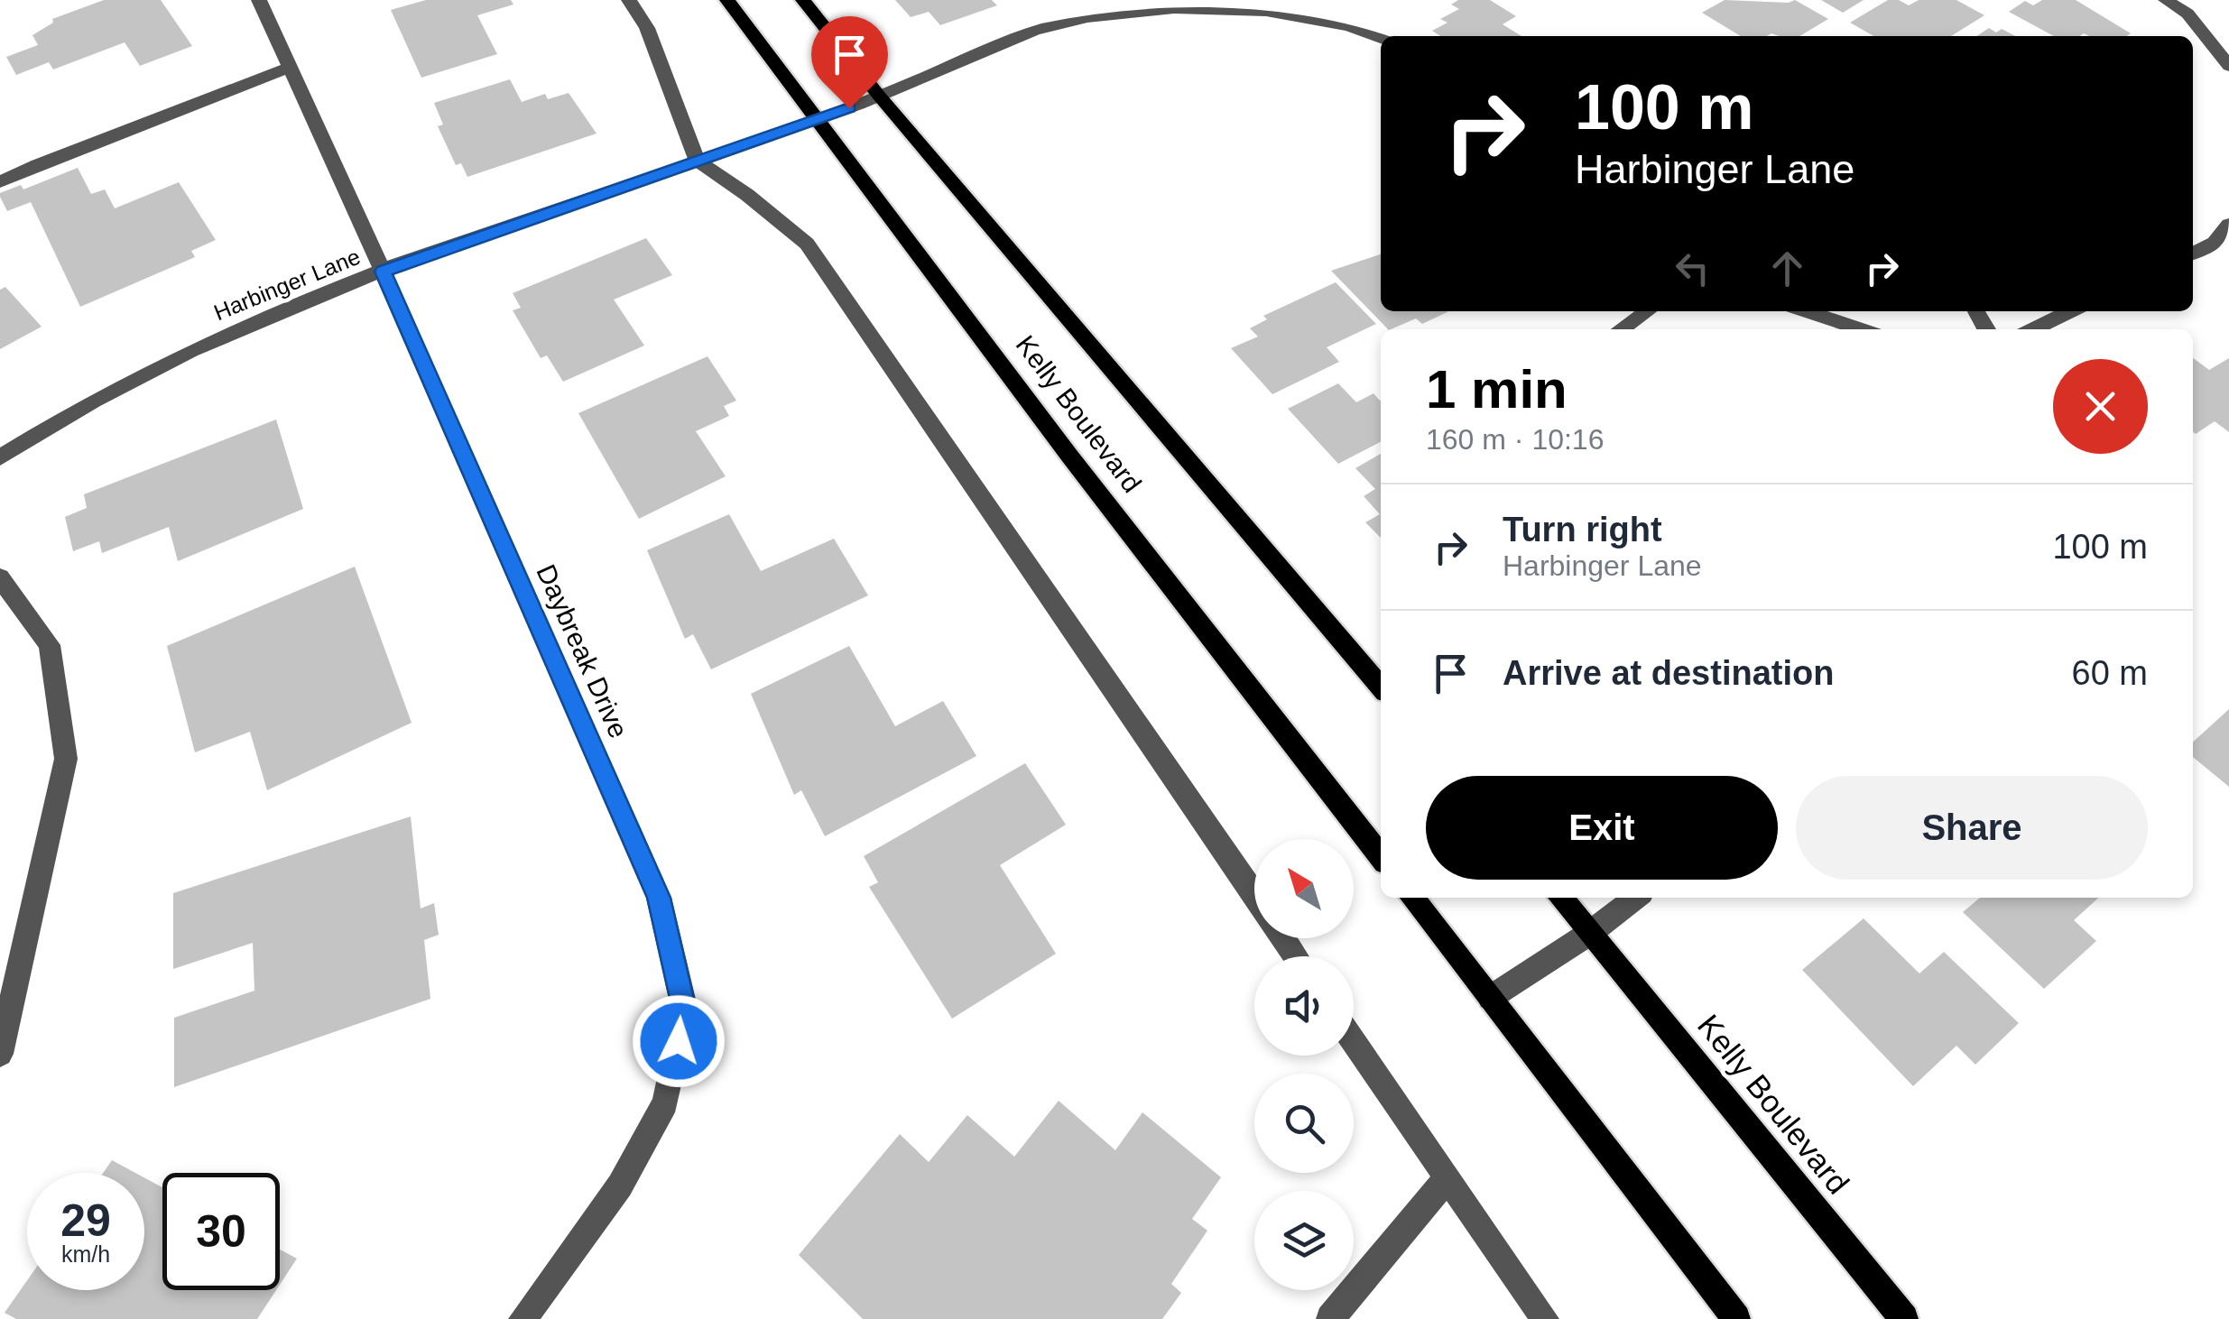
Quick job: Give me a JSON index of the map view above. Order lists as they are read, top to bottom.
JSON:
{
  "streets": {
    "main road": ["Kelly Boulevard"],
    "street": ["Harbinger Lane", "Daybreak Drive"]
  },
  "crossings": [
    ["Harbinger Lane", "Kelly Boulevard"],
    ["Harbinger Lane", "Daybreak Drive"]
  ],
  "north": "top left",
  "page": {
    "turn": ["100 m", "Harbinger Lane"],
    "heading": ["1 min", "160 m · 10:16"],
    "list": [
      {
        "name": "Turn right",
        "note": "Harbinger Lane",
        "value": "100 m"
      },
      {
        "name": "Arrive at destination",
        "value": "60 m"
      }
    ],
    "buttons": ["Exit", "Share"],
    "speed": "29 km/h",
    "limit": "30"
  }
}
